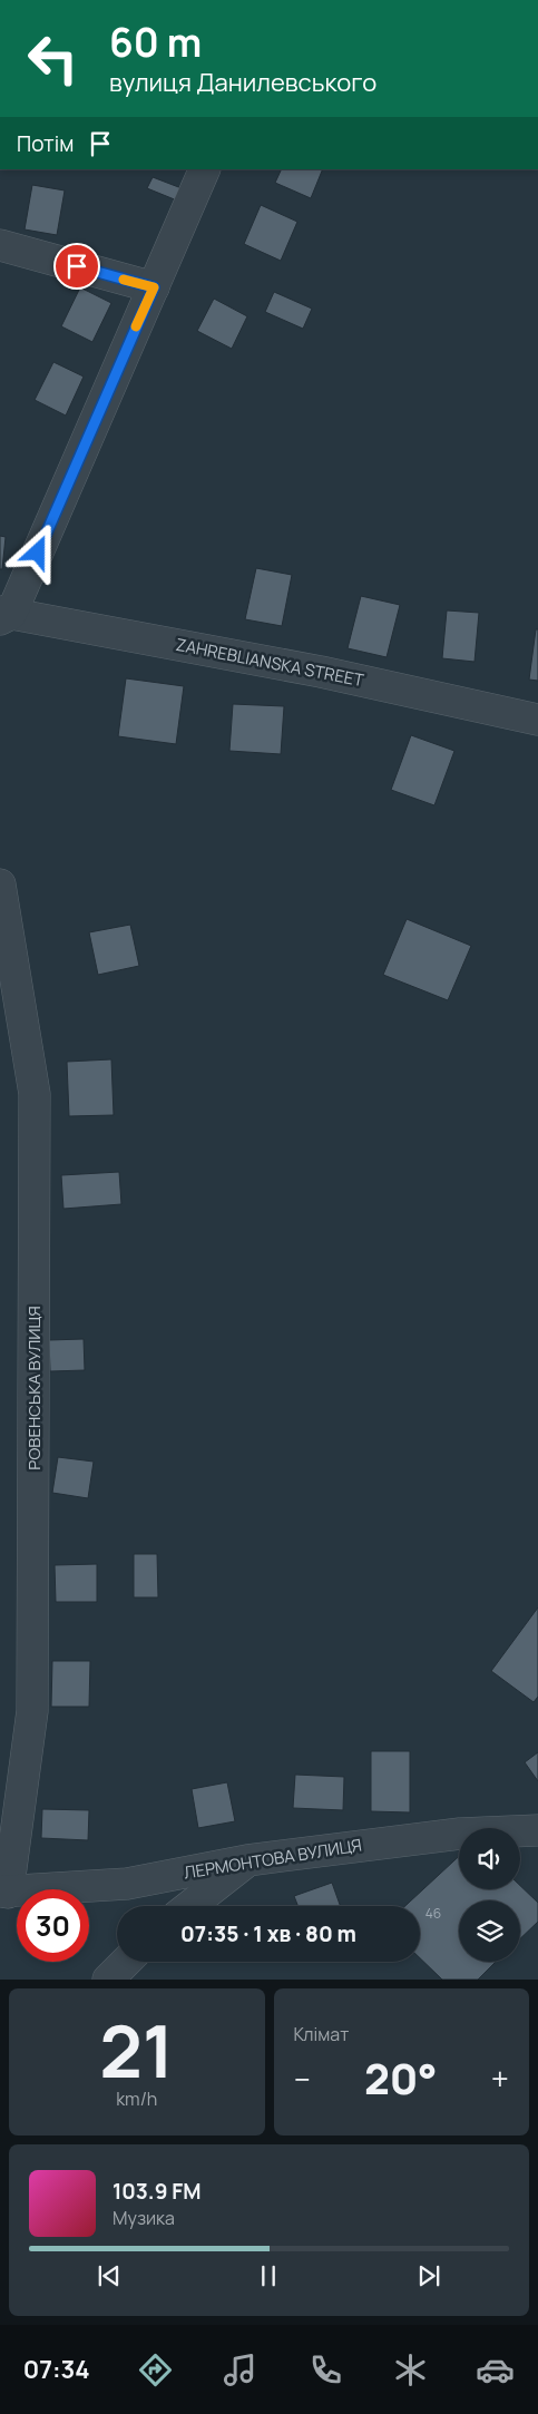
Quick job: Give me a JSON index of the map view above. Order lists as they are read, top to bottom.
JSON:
{
  "streets": {
    "street": ["ZAHREBLIANSKA STREET", "РОВЕНСЬКА ВУЛИЦЯ", "ЛЕРМОНТОВА ВУЛИЦЯ"]
  },
  "crossings": [
    ["РОВЕНСЬКА ВУЛИЦЯ", "ЛЕРМОНТОВА ВУЛИЦЯ"]
  ],
  "house_numbers": ["46"],
  "page": {
    "turn": ["60 m", "вулиця Данилевського"],
    "then": "Потім",
    "limit": "30",
    "trip": "07:35 · 1 хв · 80 m",
    "tile": [
      ["21", "km/h"],
      "Клімат"
    ],
    "heat": ["−", "20°", "+"],
    "song": ["103.9 FM", "Музика"],
    "tabs": "07:34"
  }
}
